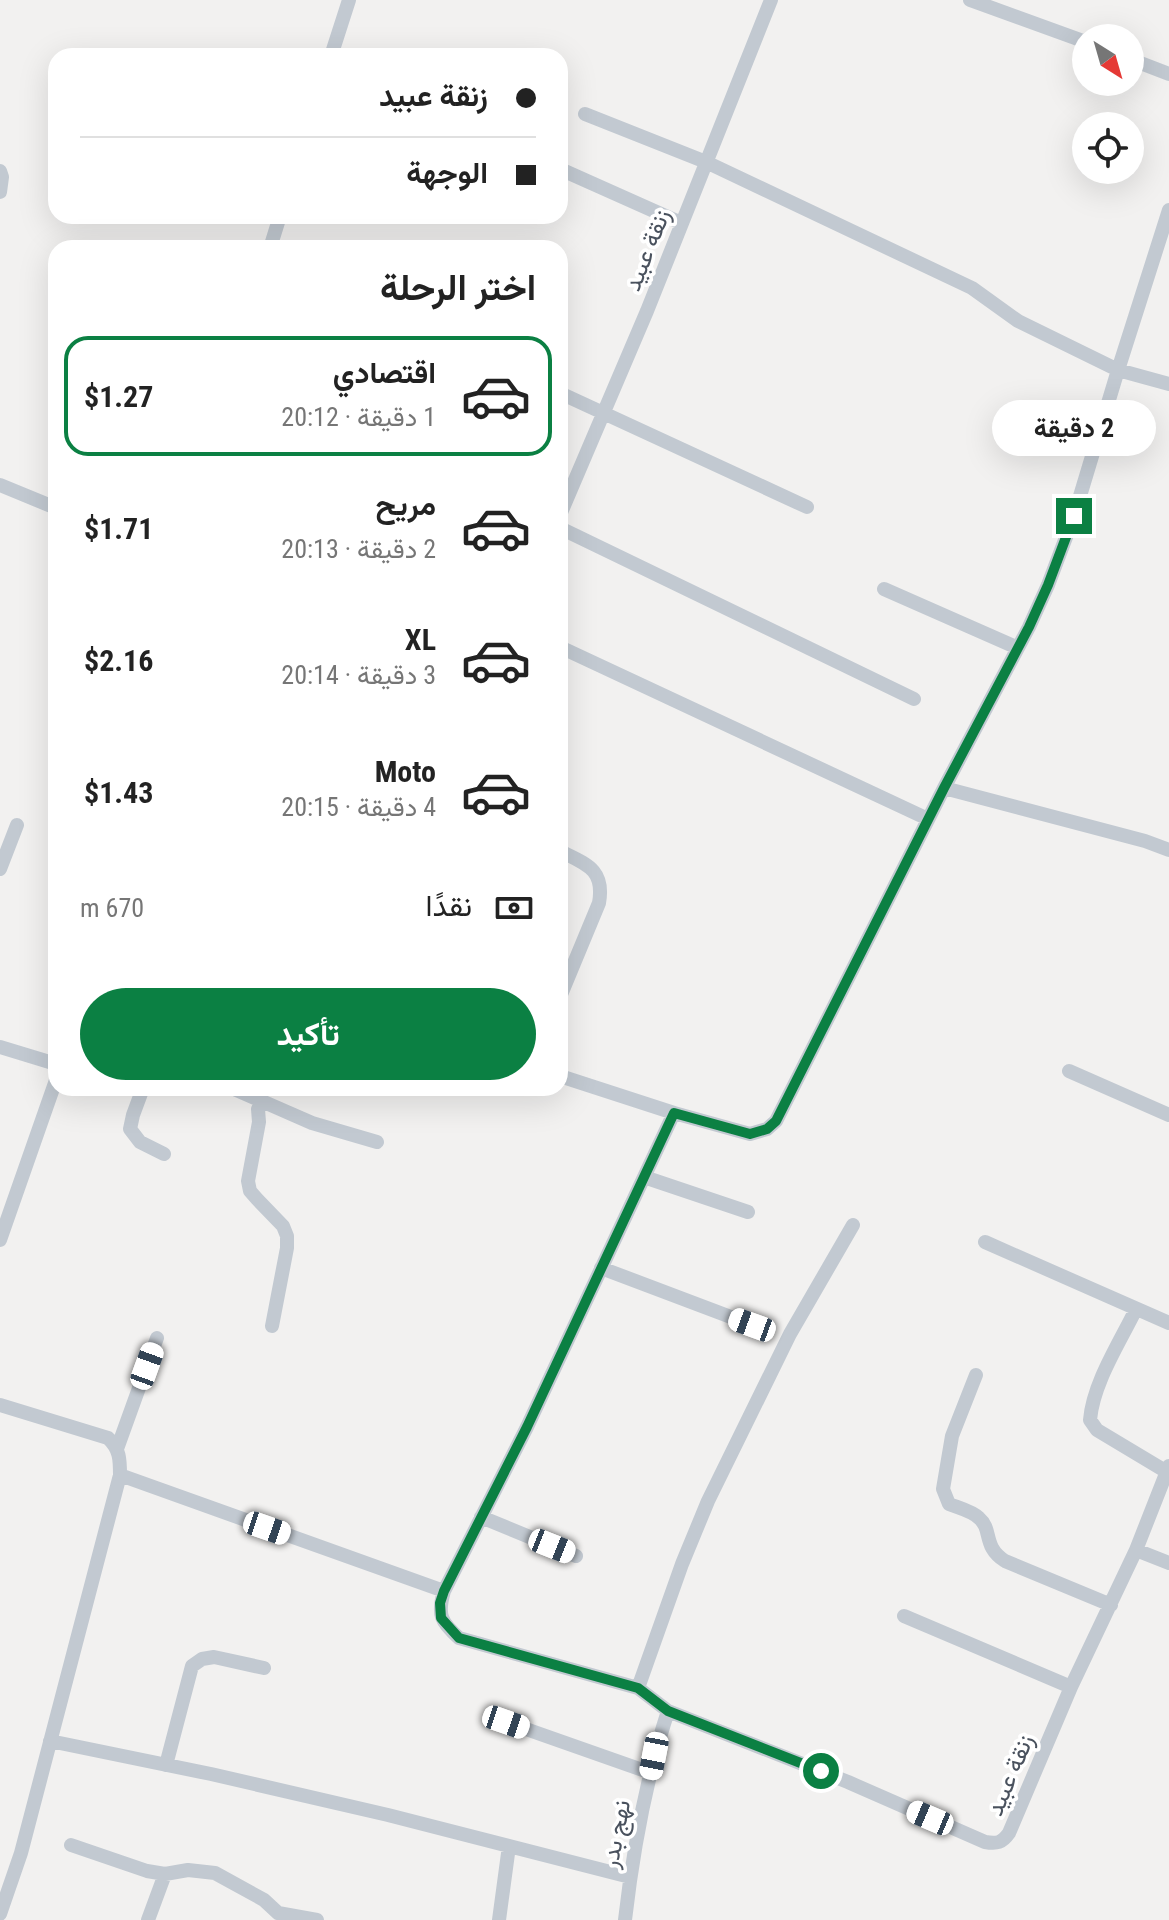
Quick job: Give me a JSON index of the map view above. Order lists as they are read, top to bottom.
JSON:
{
  "streets": {
    "street": ["زنقة عبيد", "نهج بدر"]
  },
  "crossings": [
    ["زنقة عبيد", "نهج بدر"]
  ],
  "north": "bottom right",
  "page": {
    "banner": ["زنقة عبيد", "الوجهة"],
    "heading": "اختر الرحلة",
    "list": [
      {
        "name": "اقتصادي",
        "note": "1 دقيقة · 20:12",
        "value": "$1.27"
      },
      {
        "name": "مريح",
        "note": "2 دقيقة · 20:13",
        "value": "$1.71"
      },
      {
        "name": "XL",
        "note": "3 دقيقة · 20:14",
        "value": "$2.16"
      },
      {
        "name": "Moto",
        "note": "4 دقيقة · 20:15",
        "value": "$1.43"
      }
    ],
    "bubble": "2 دقيقة",
    "pay": ["نقدًا", "670 m"],
    "buttons": "تأكيد"
  }
}
